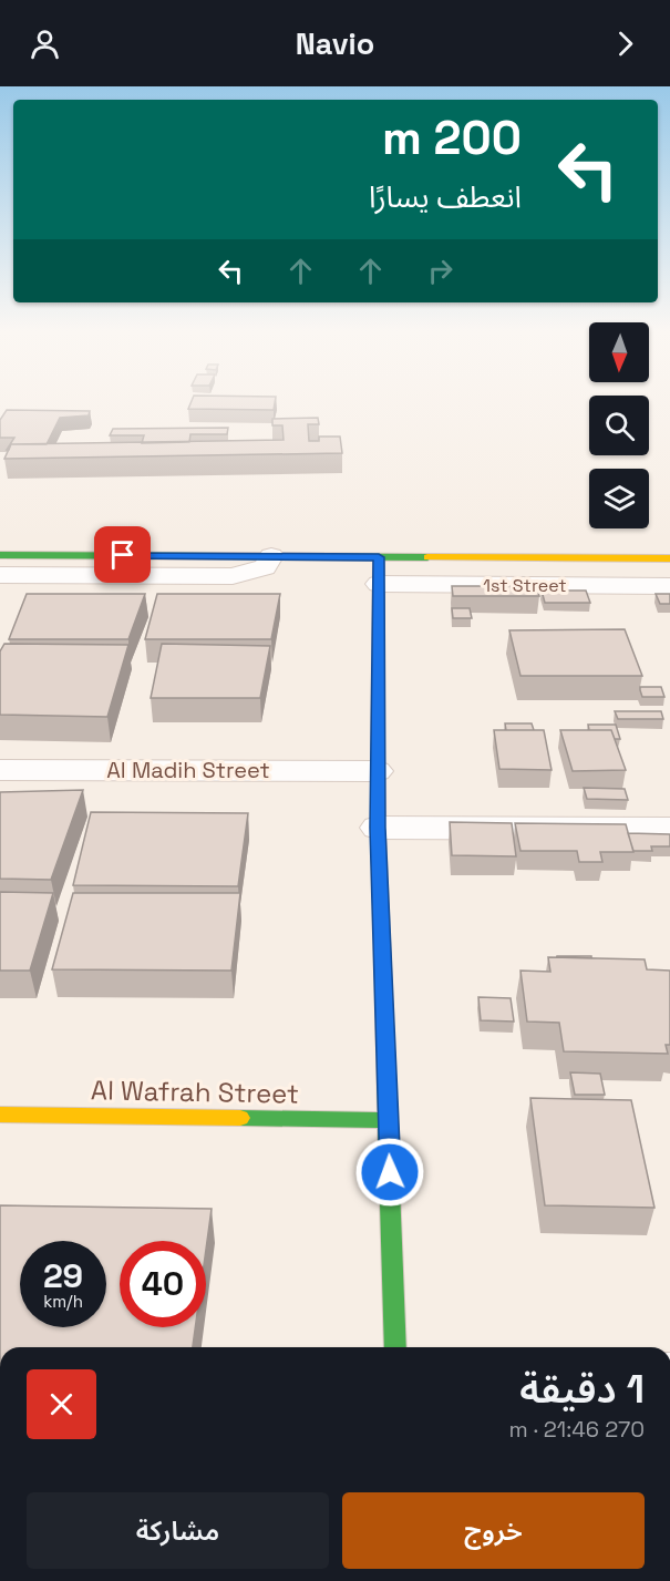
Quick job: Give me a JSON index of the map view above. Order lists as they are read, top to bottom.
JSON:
{
  "streets": {
    "street": ["1st Street", "Al Madih Street", "Al Wafrah Street"]
  },
  "north": "bottom",
  "page": {
    "header": "Navio",
    "turn": ["200 m", "انعطف يسارًا"],
    "speed": "29 km/h",
    "limit": "40",
    "heading": ["1 دقيقة", "270 m · 21:46"],
    "buttons": ["خروج", "مشاركة"]
  }
}
